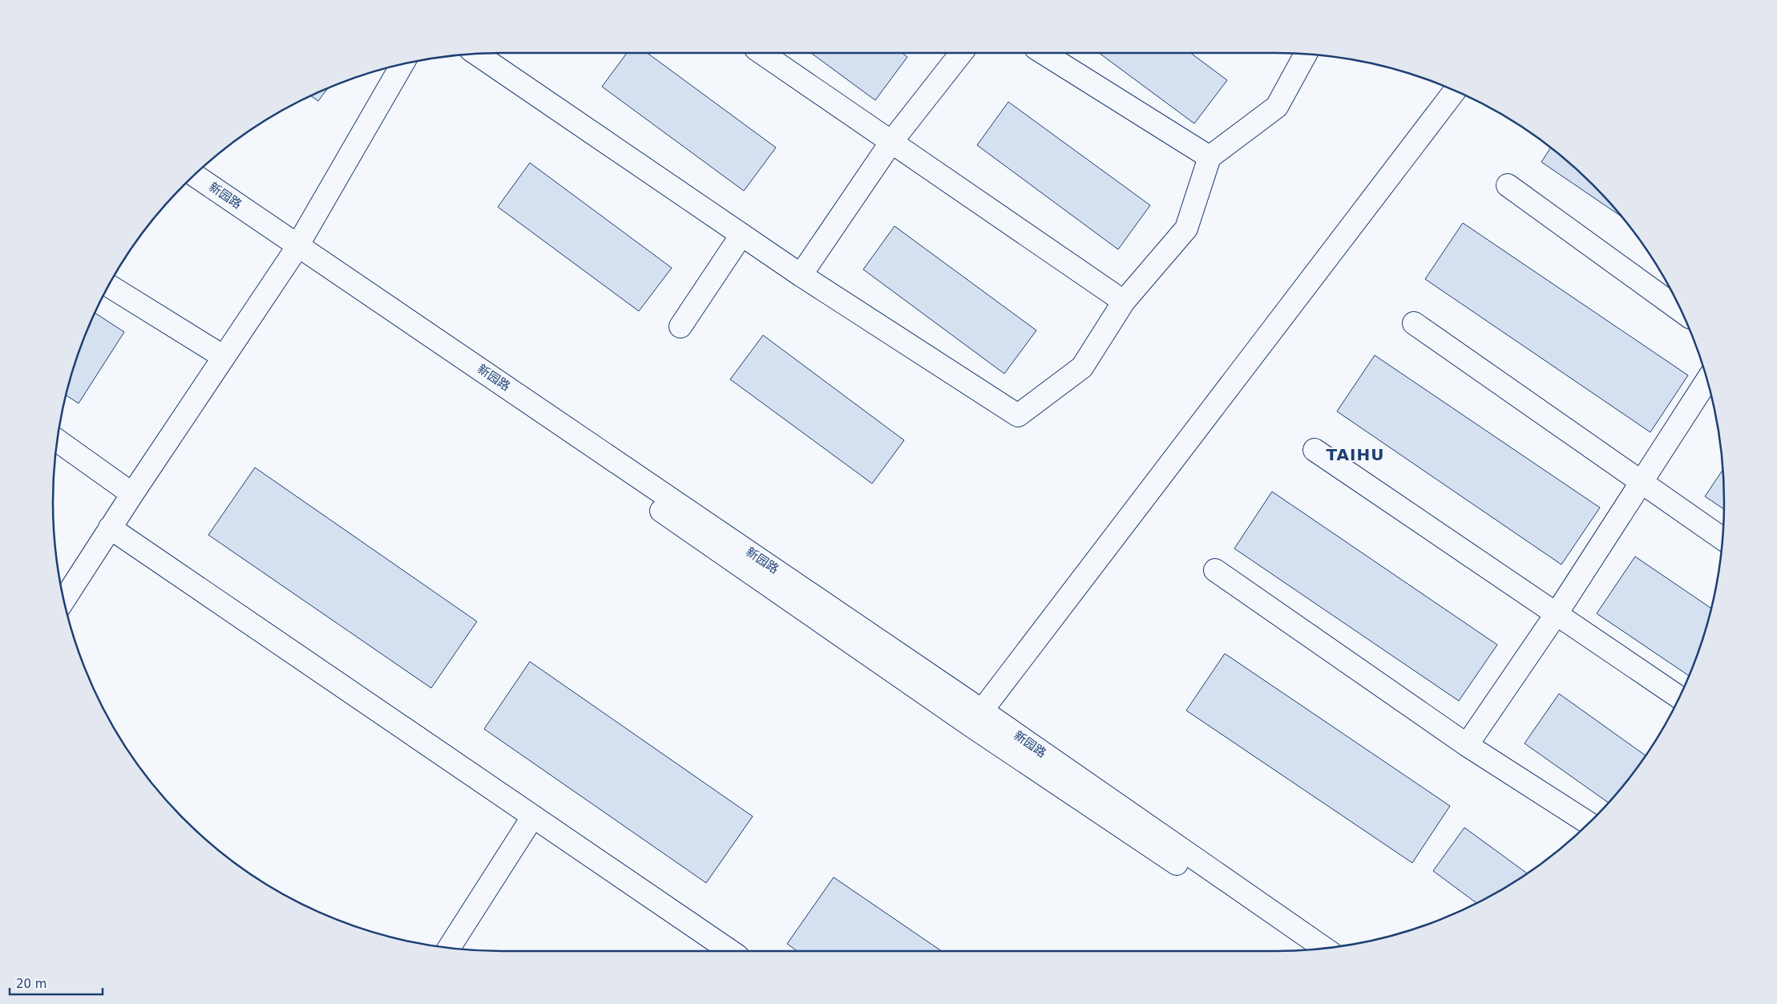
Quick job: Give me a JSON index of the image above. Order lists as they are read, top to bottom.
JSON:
{
  "streets": {
    "street": ["新园路"]
  },
  "districts": ["TAIHU"],
  "scale_bar": "20 m"
}
